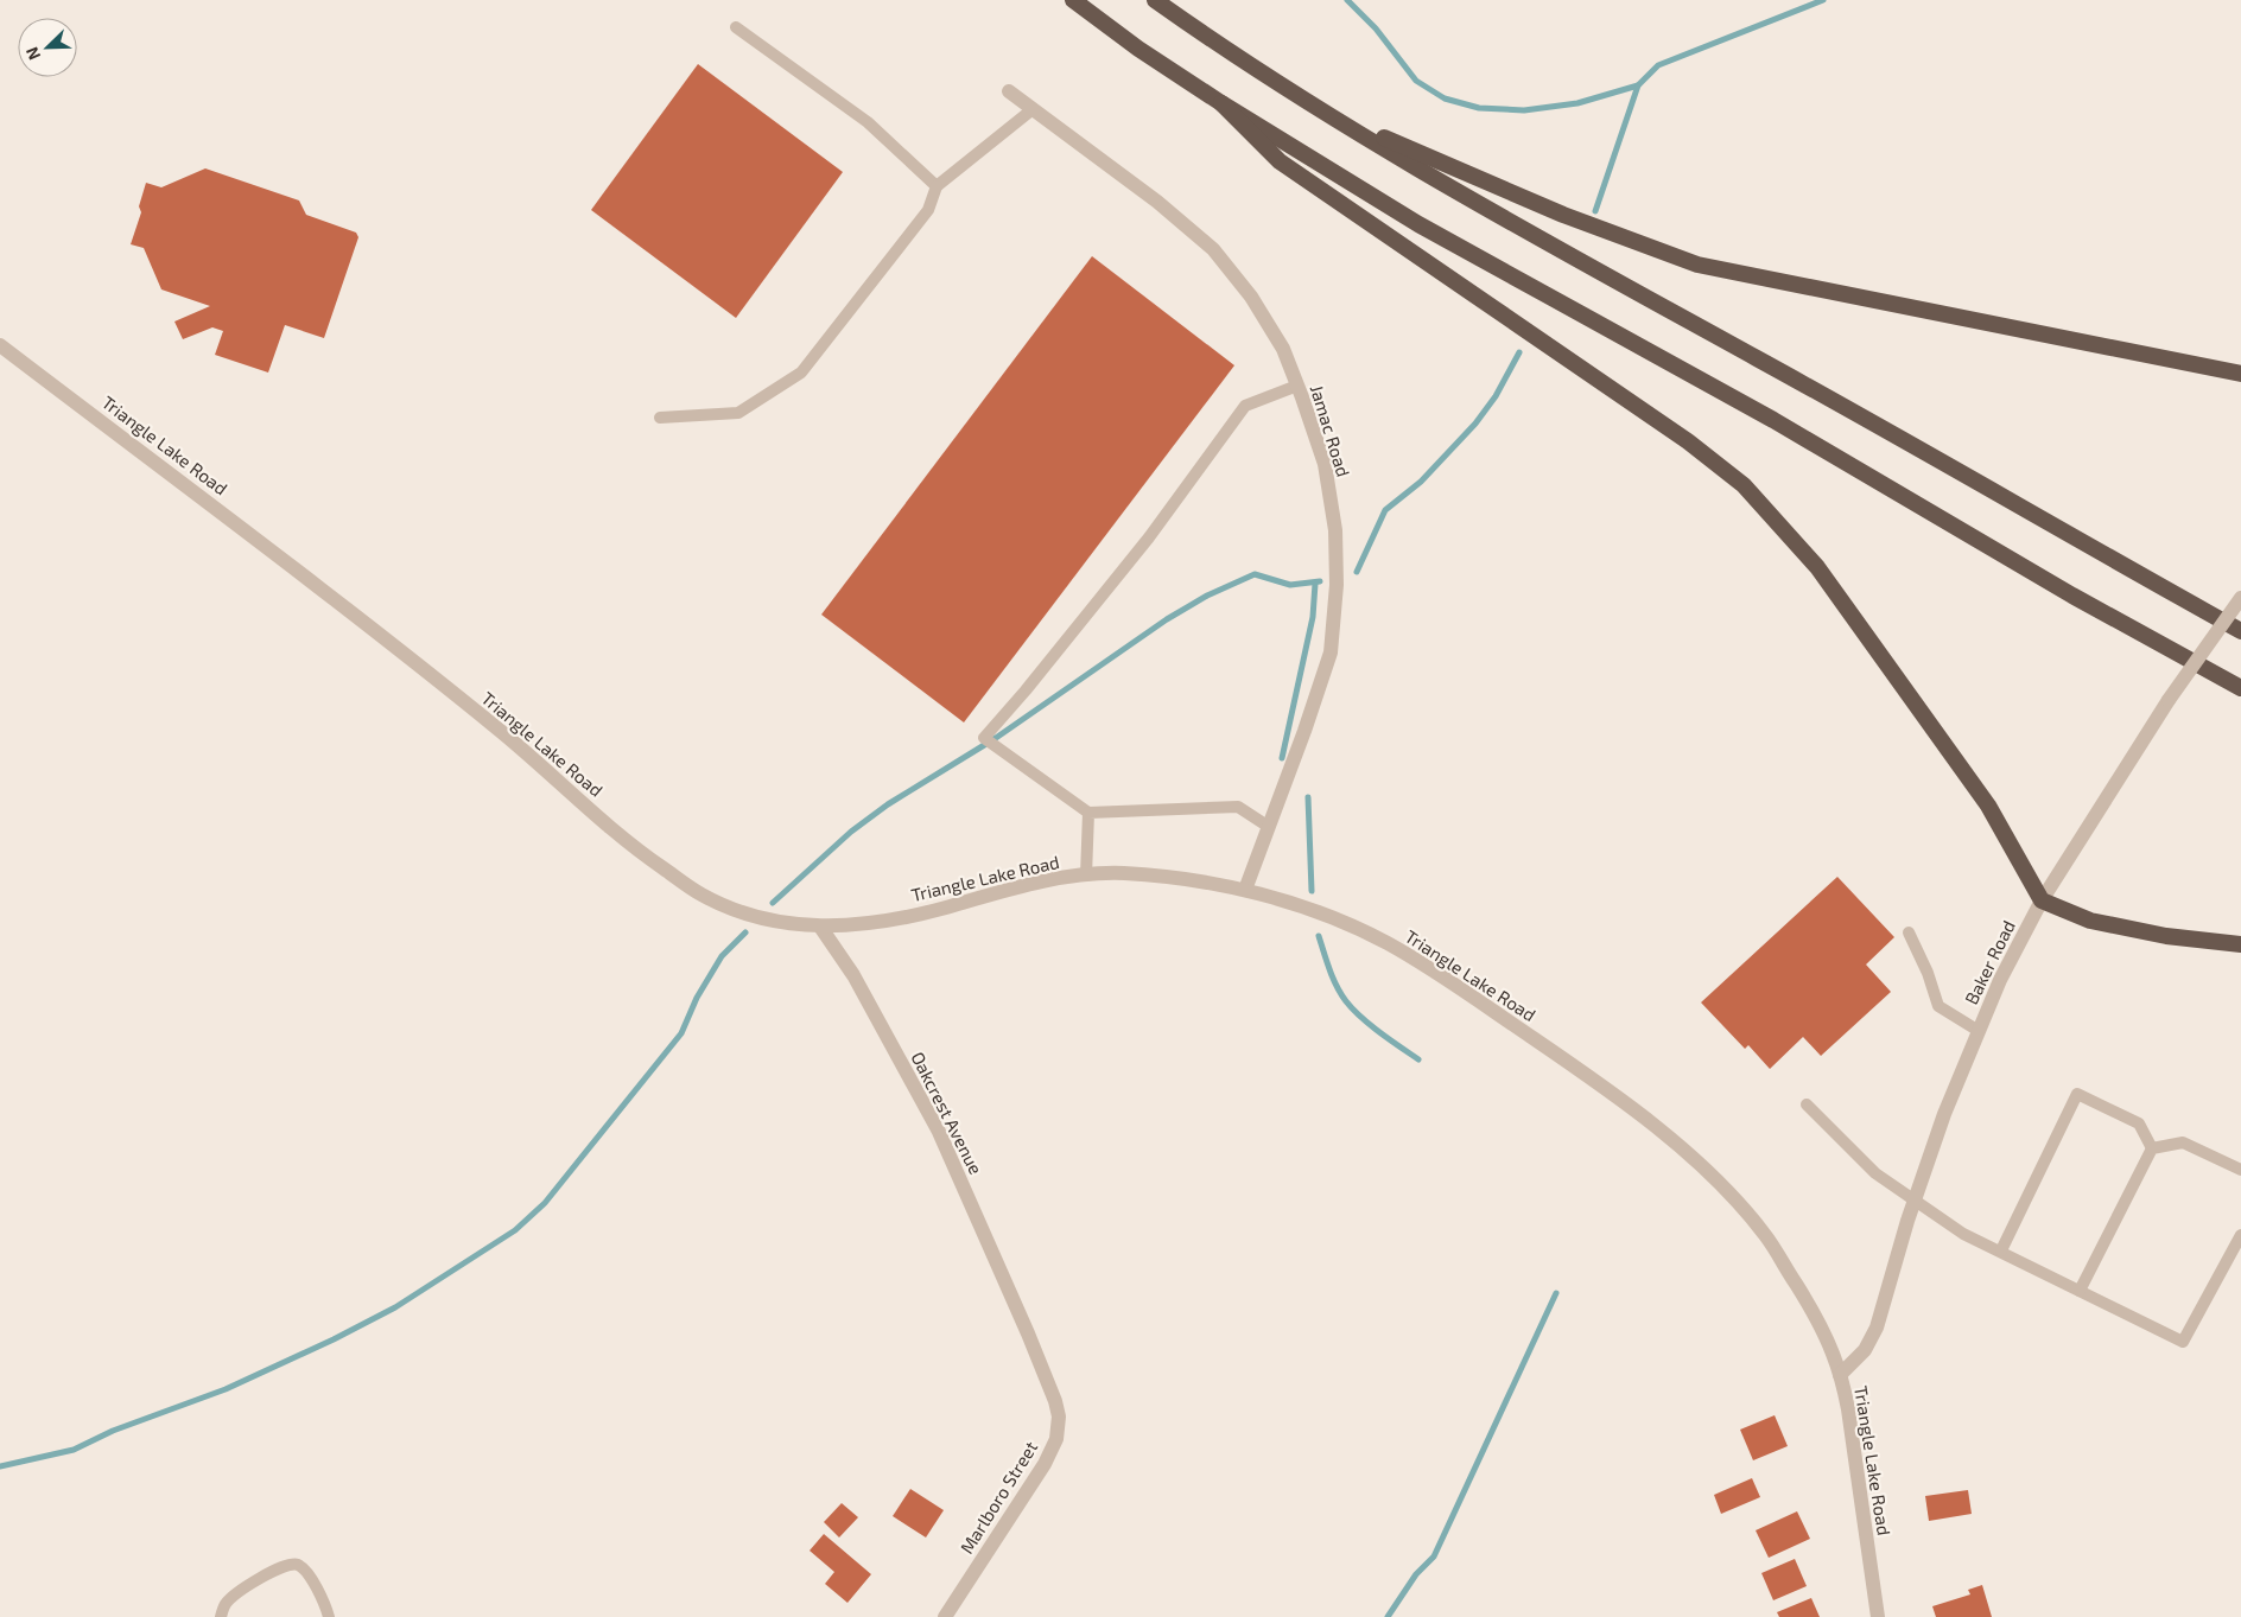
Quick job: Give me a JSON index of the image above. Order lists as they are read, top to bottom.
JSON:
{
  "streets": {
    "street": [
      "Jamac Road",
      "Triangle Lake Road",
      "Baker Road",
      "Oakcrest Avenue",
      "Marlboro Street"
    ]
  },
  "crossings": [
    ["Jamac Road", "Triangle Lake Road"],
    ["Triangle Lake Road", "Baker Road"],
    ["Triangle Lake Road", "Oakcrest Avenue"],
    ["Oakcrest Avenue", "Marlboro Street"]
  ],
  "north": "bottom left"
}
